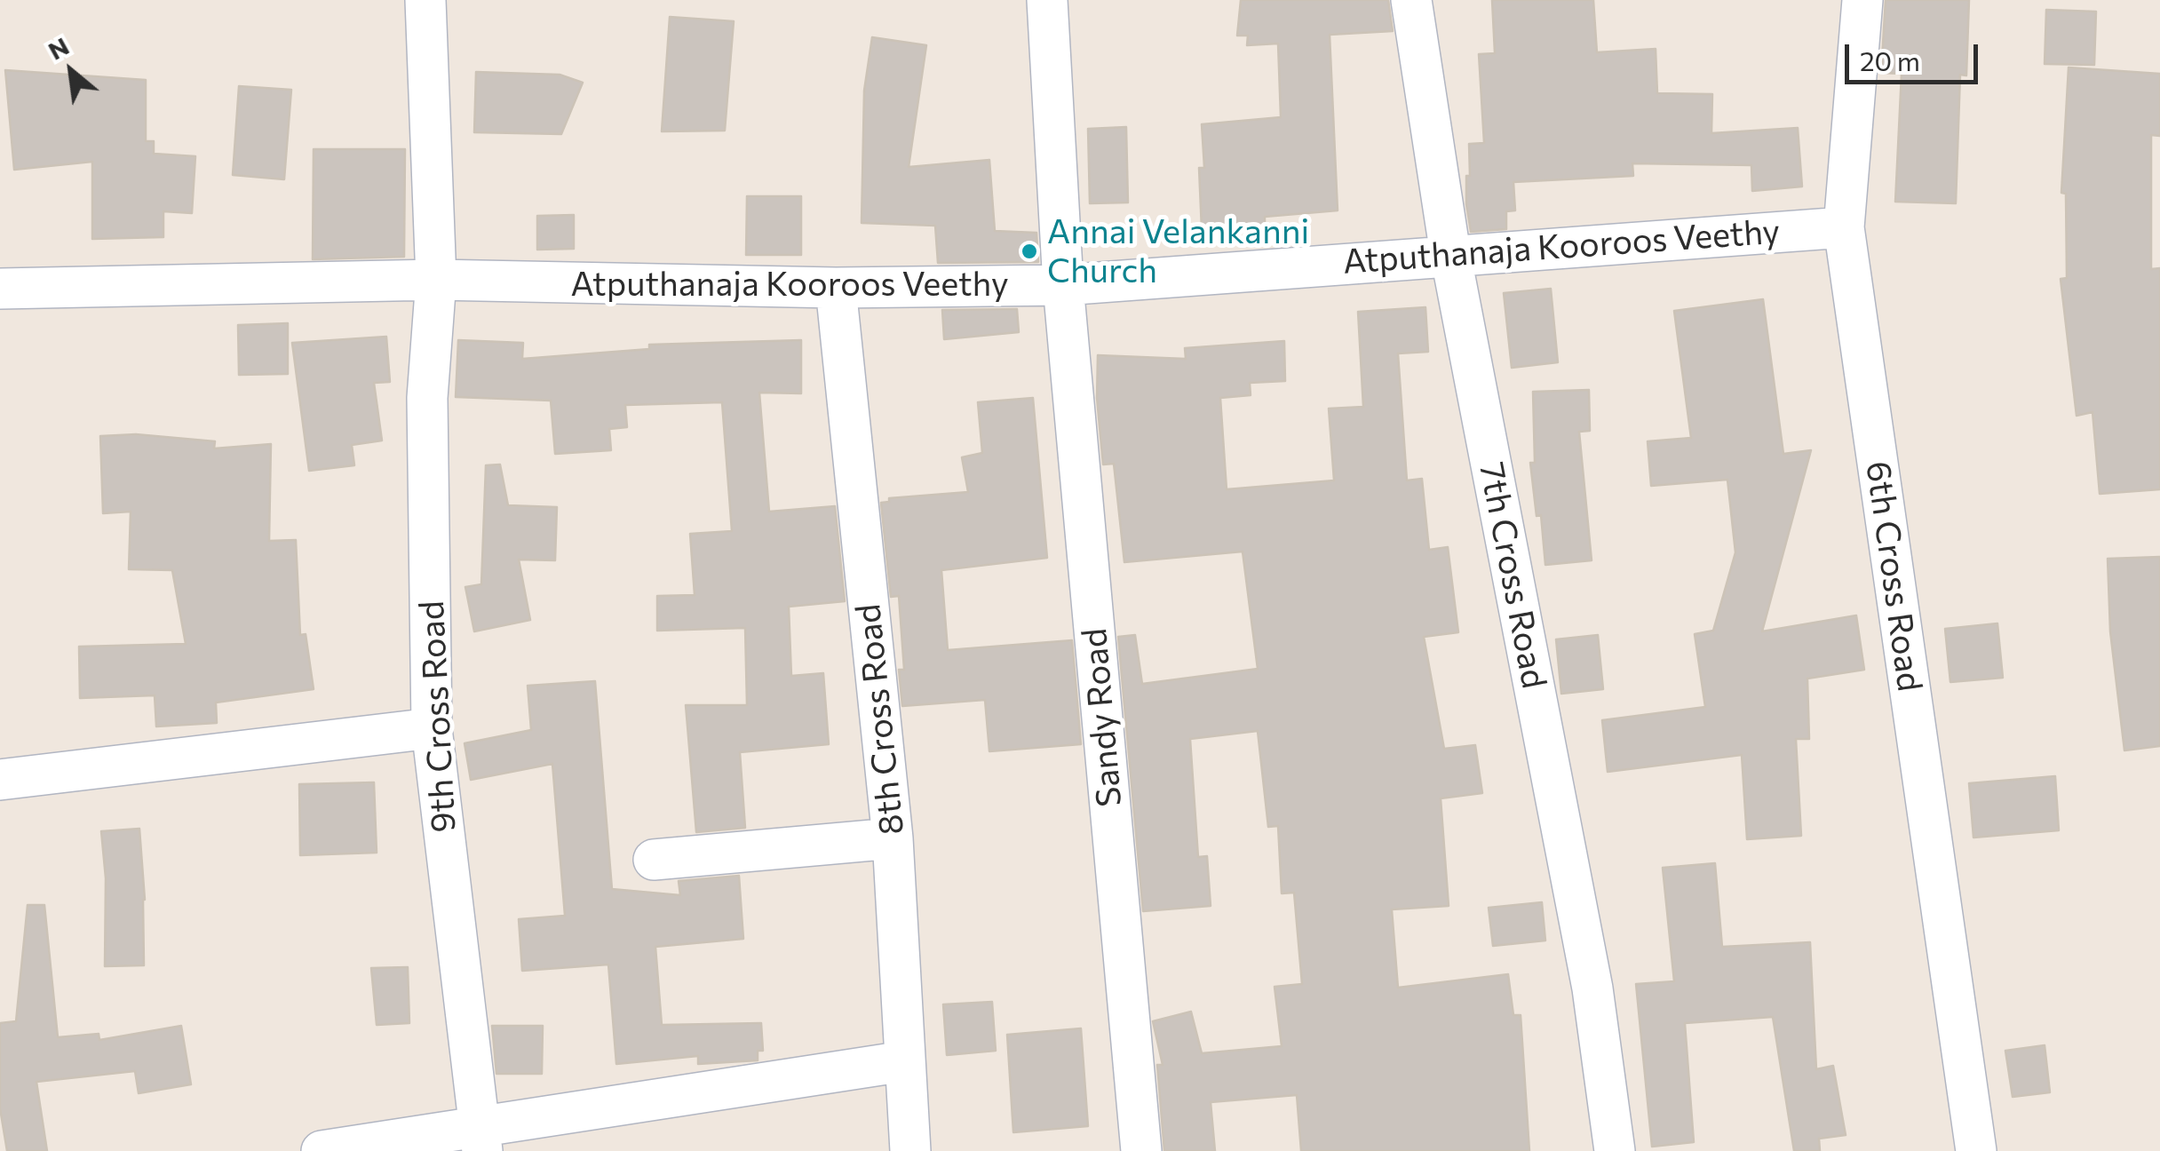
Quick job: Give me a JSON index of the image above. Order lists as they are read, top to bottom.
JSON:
{
  "streets": {
    "street": [
      "Atputhanaja Kooroos Veethy",
      "7th Cross Road",
      "6th Cross Road",
      "9th Cross Road",
      "Sandy Road",
      "8th Cross Road"
    ]
  },
  "crossings": [
    ["Atputhanaja Kooroos Veethy", "7th Cross Road"],
    ["Atputhanaja Kooroos Veethy", "6th Cross Road"],
    ["Atputhanaja Kooroos Veethy", "9th Cross Road"],
    ["Atputhanaja Kooroos Veethy", "Sandy Road"],
    ["Atputhanaja Kooroos Veethy", "8th Cross Road"]
  ],
  "places": ["Annai Velankanni Church"],
  "scale_bar": "20 m",
  "north": "top left"
}
